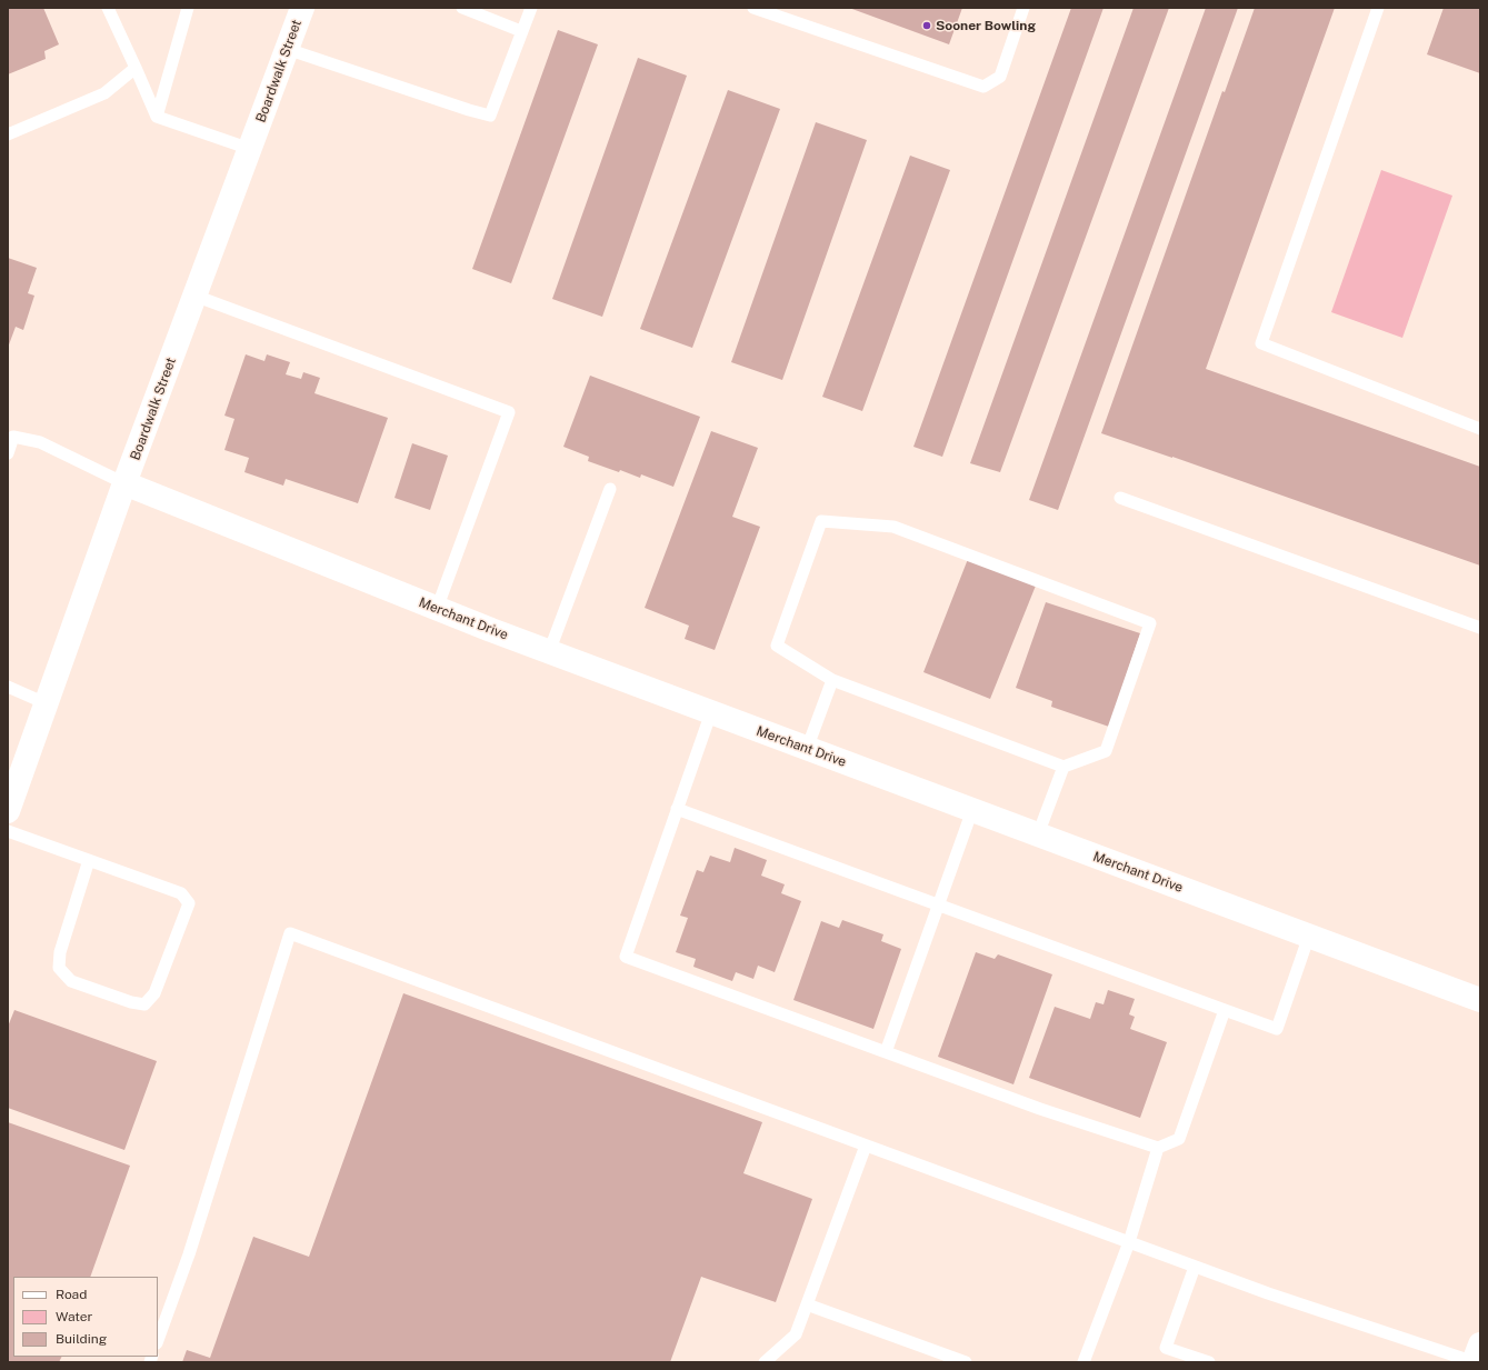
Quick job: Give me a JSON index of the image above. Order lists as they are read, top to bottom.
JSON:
{
  "streets": {
    "street": ["Boardwalk Street", "Merchant Drive"]
  },
  "crossings": [
    ["Boardwalk Street", "Merchant Drive"]
  ],
  "places": ["Sooner Bowling"],
  "legend": ["Road", "Water", "Building"]
}
